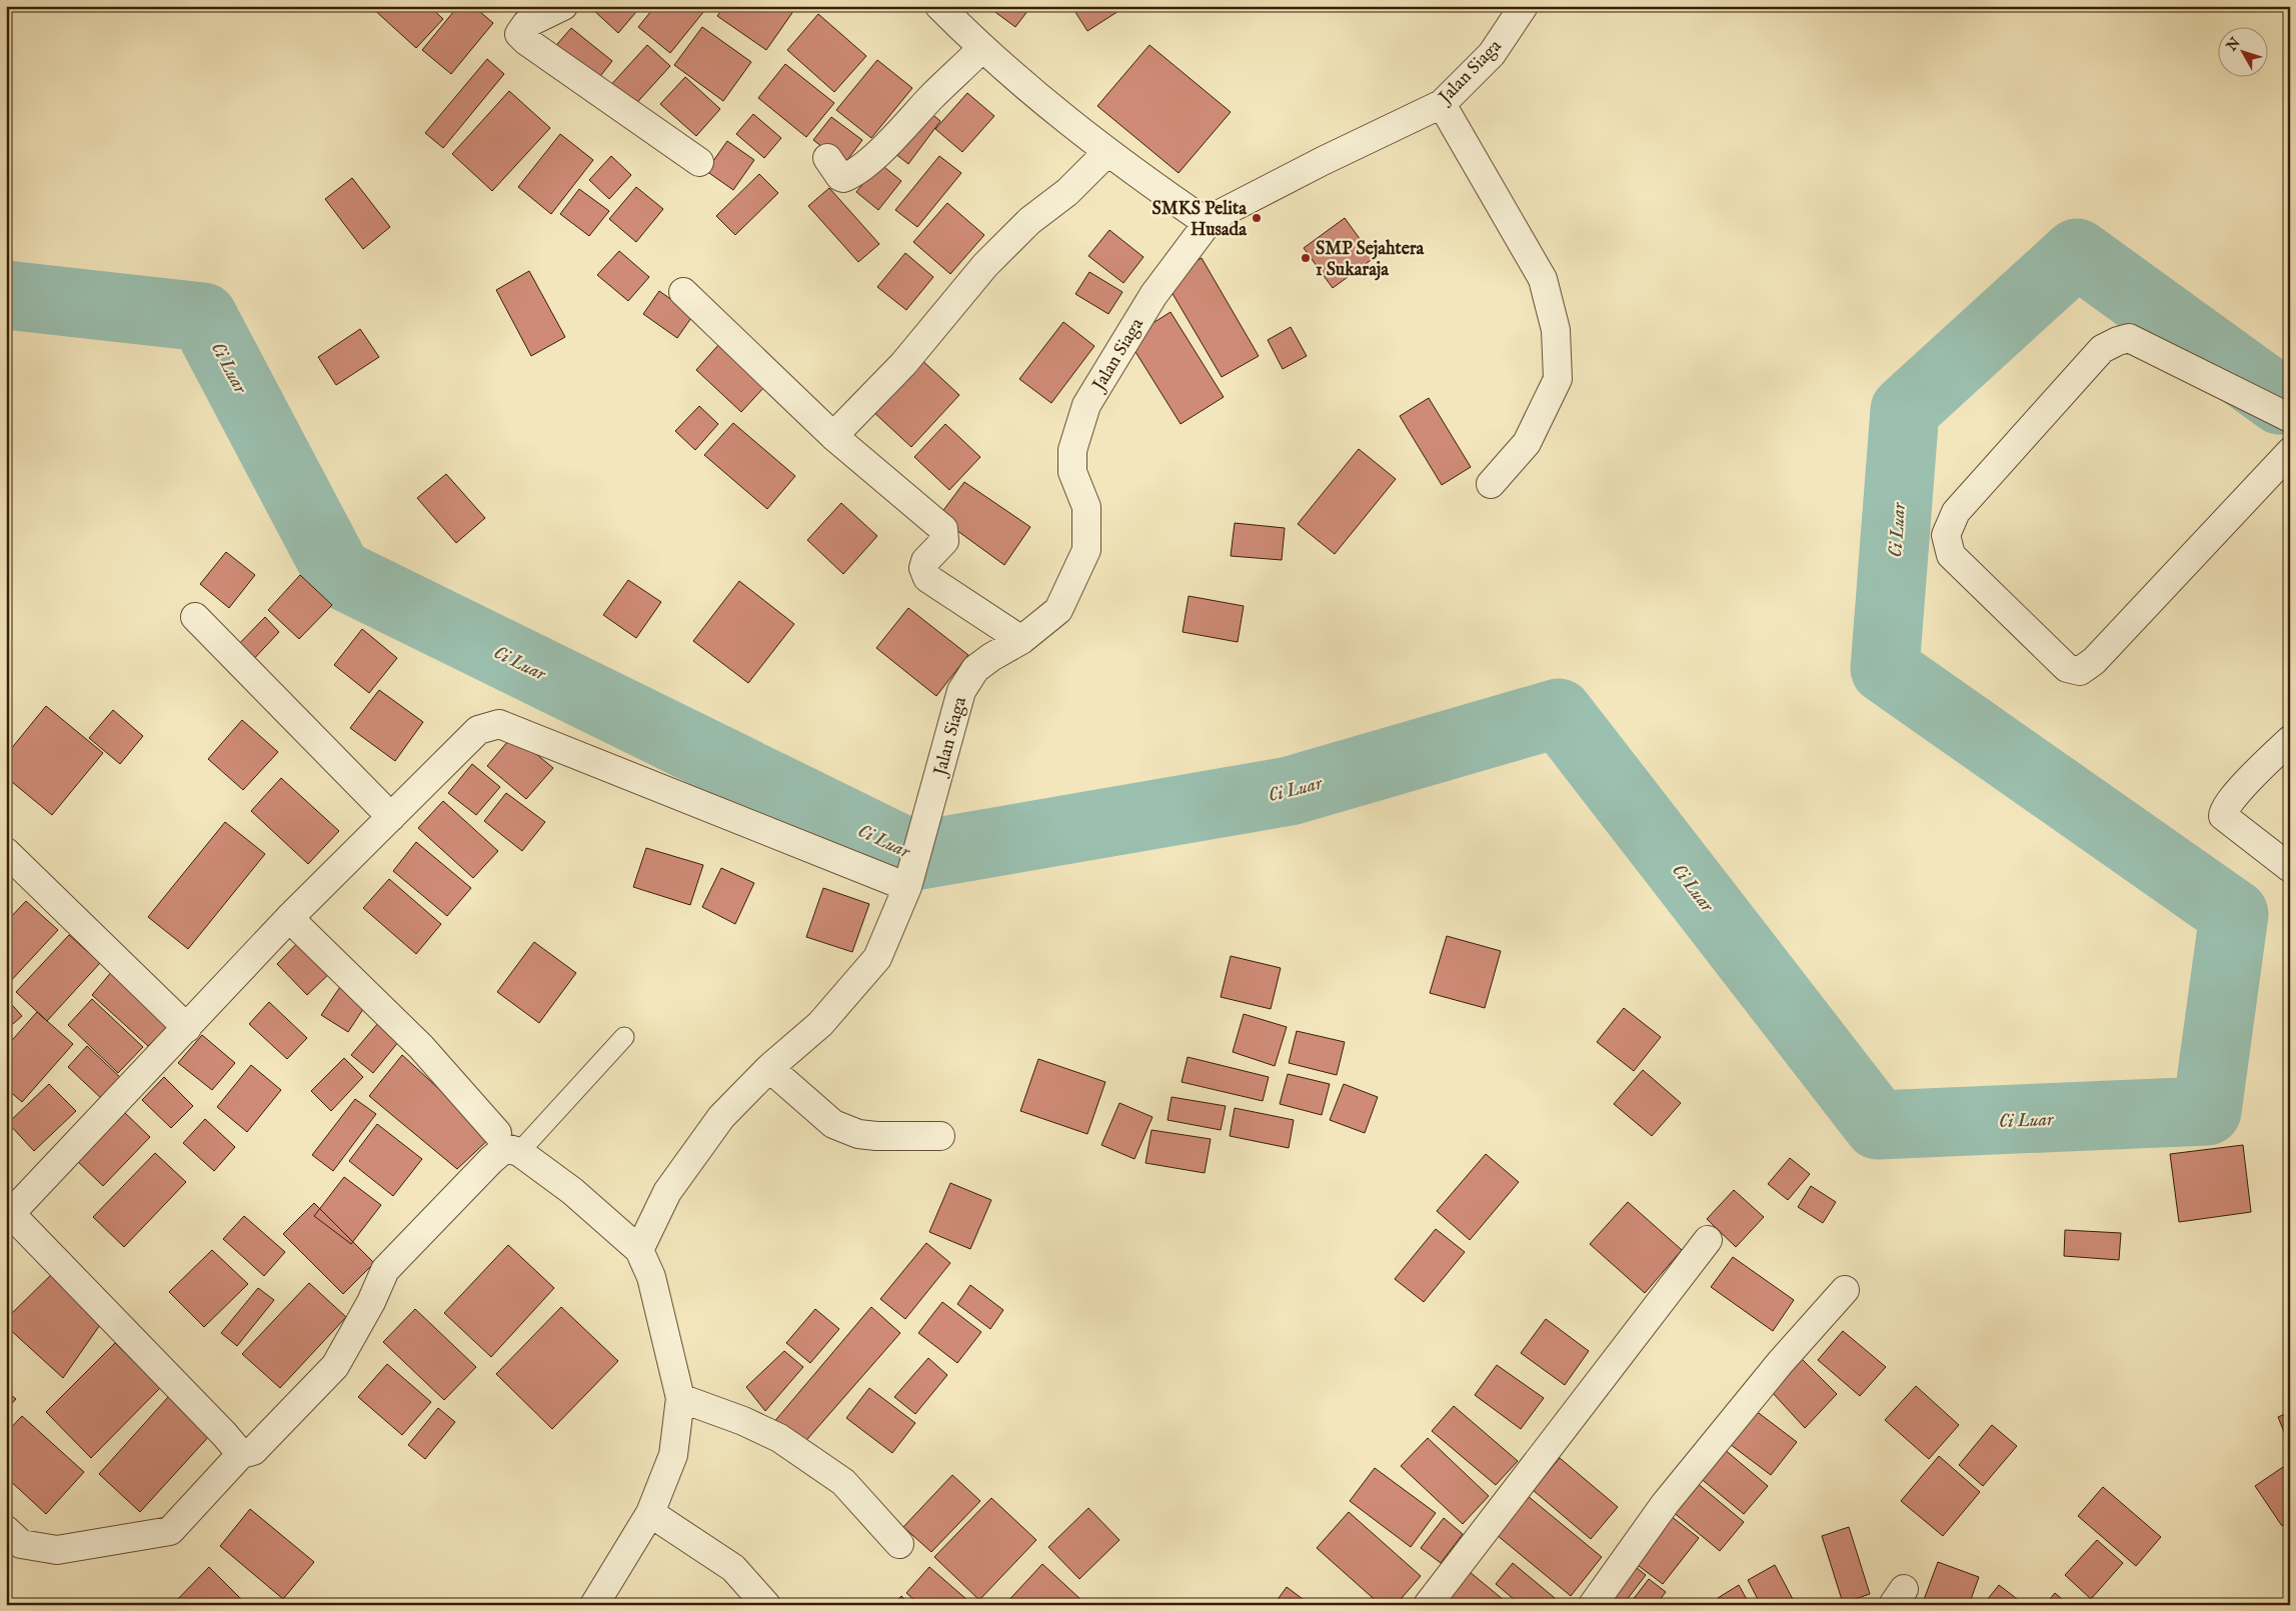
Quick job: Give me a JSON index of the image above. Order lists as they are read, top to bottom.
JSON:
{
  "streets": {
    "street": ["Jalan Siaga"]
  },
  "water": ["Ci Luar"],
  "places": ["SMKS Pelita Husada", "SMP Sejahtera 1 Sukaraja"],
  "north": "top left"
}
